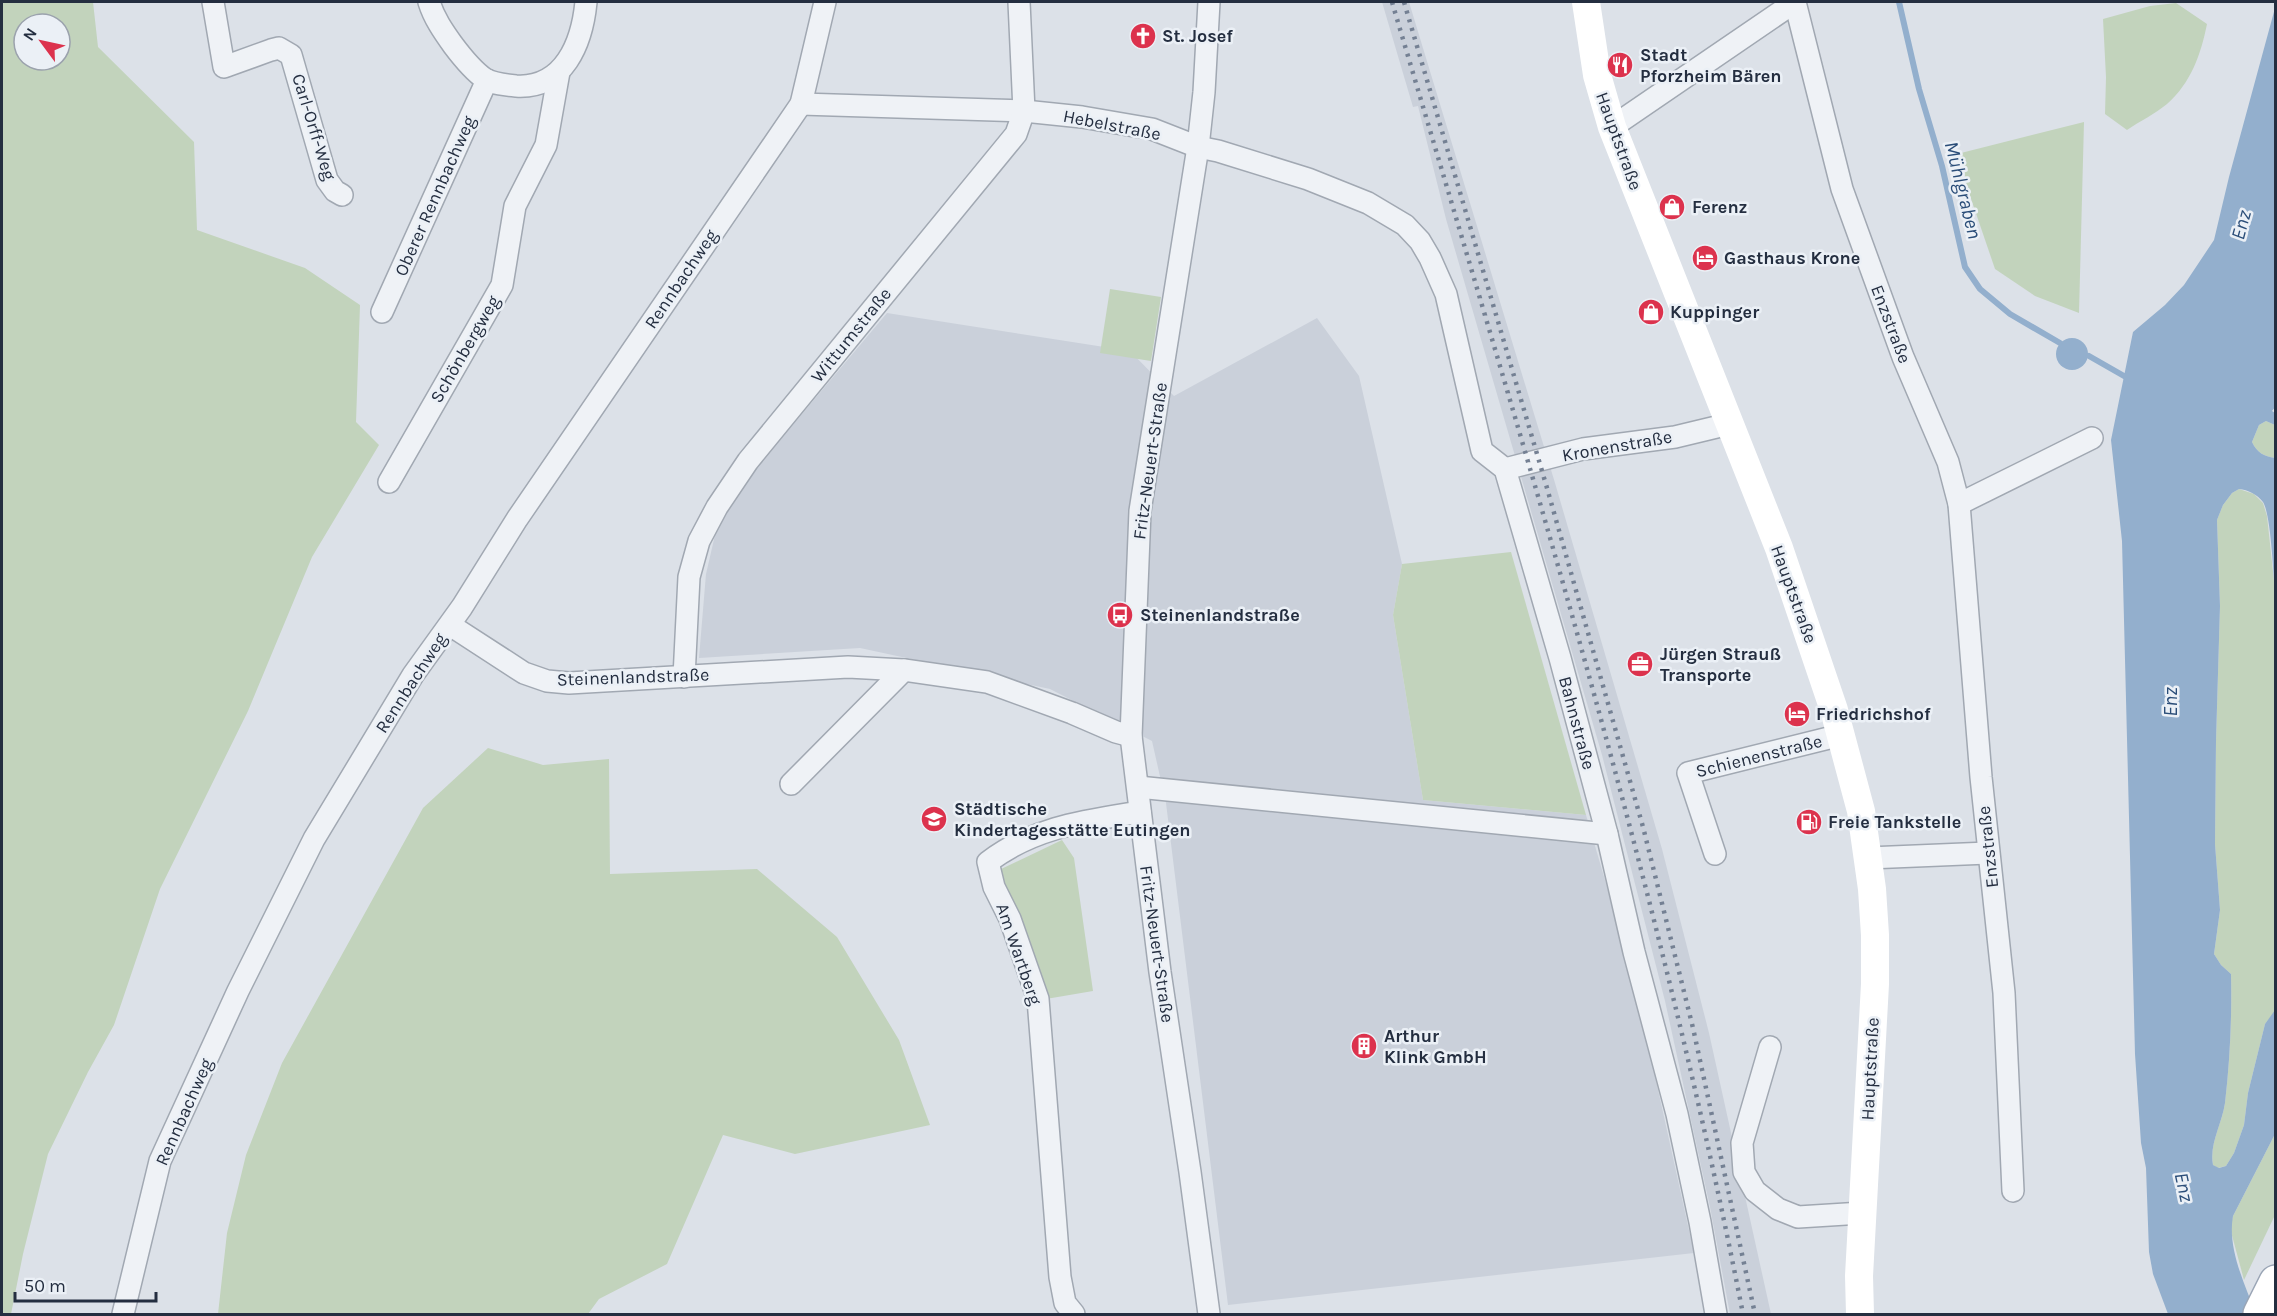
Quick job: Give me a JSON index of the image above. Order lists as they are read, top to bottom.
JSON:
{
  "streets": {
    "street": [
      "Hebelstraße",
      "Carl-Orff-Weg",
      "Hauptstraße",
      "Oberer Rennbachweg",
      "Rennbachweg",
      "Enzstraße",
      "Wittumstraße",
      "Schönbergweg",
      "Kronenstraße",
      "Fritz-Neuert-Straße",
      "Steinenlandstraße",
      "Bahnstraße",
      "Schienenstraße",
      "Am Wartberg"
    ]
  },
  "crossings": [
    ["Hebelstraße", "Rennbachweg"],
    ["Hebelstraße", "Wittumstraße"],
    ["Hebelstraße", "Kronenstraße"],
    ["Hebelstraße", "Fritz-Neuert-Straße"],
    ["Hebelstraße", "Bahnstraße"],
    ["Hauptstraße", "Kronenstraße"],
    ["Hauptstraße", "Schienenstraße"],
    ["Rennbachweg", "Steinenlandstraße"],
    ["Wittumstraße", "Steinenlandstraße"],
    ["Kronenstraße", "Bahnstraße"],
    ["Fritz-Neuert-Straße", "Steinenlandstraße"],
    ["Fritz-Neuert-Straße", "Am Wartberg"]
  ],
  "water": ["Mühlgraben", "Enz"],
  "places": {
    "church": ["St. Josef"],
    "restaurant": ["Stadt Pforzheim Bären"],
    "shop": ["Ferenz", "Kuppinger"],
    "hotel": ["Gasthaus Krone", "Friedrichshof"],
    "bus stop": ["Steinenlandstraße"],
    "office": ["Jürgen Strauß Transporte"],
    "school or university": ["Städtische Kindertagesstätte Eutingen"],
    "fuel station": ["Freie Tankstelle"],
    "building": ["Arthur Klink GmbH"]
  },
  "scale_bar": "50 m",
  "north": "top left"
}
